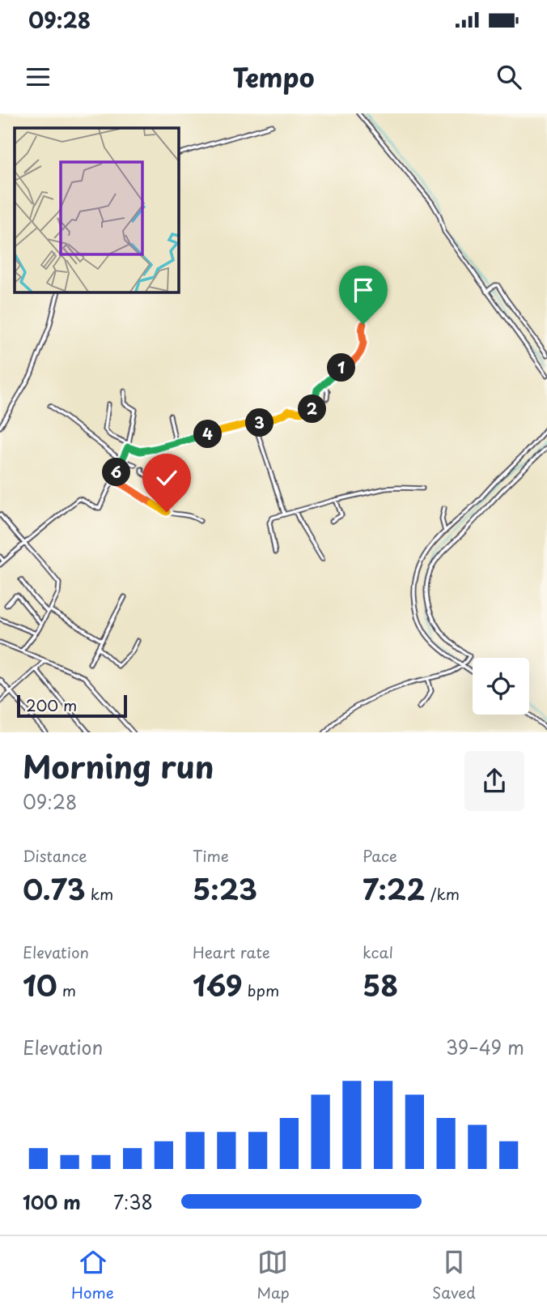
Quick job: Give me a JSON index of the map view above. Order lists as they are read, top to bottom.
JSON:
{
  "scale_bar": "200 m",
  "page": {
    "status": "09:28",
    "header": "Tempo",
    "pins": [
      "1",
      "2",
      "3",
      "4",
      "6"
    ],
    "scale": "200 m",
    "heading": ["Morning run", "09:28"],
    "stats": [
      ["Distance", "0.73 km"],
      ["Time", "5:23"],
      ["Pace", "7:22 /km"],
      ["Elevation", "10 m"],
      ["Heart rate", "169 bpm"],
      ["kcal", "58"]
    ],
    "chart": ["Elevation", "39–49 m"],
    "list": [
      {
        "name": "100 m",
        "note": "7:38"
      }
    ],
    "tabs": ["Home", "Map", "Saved"]
  }
}
